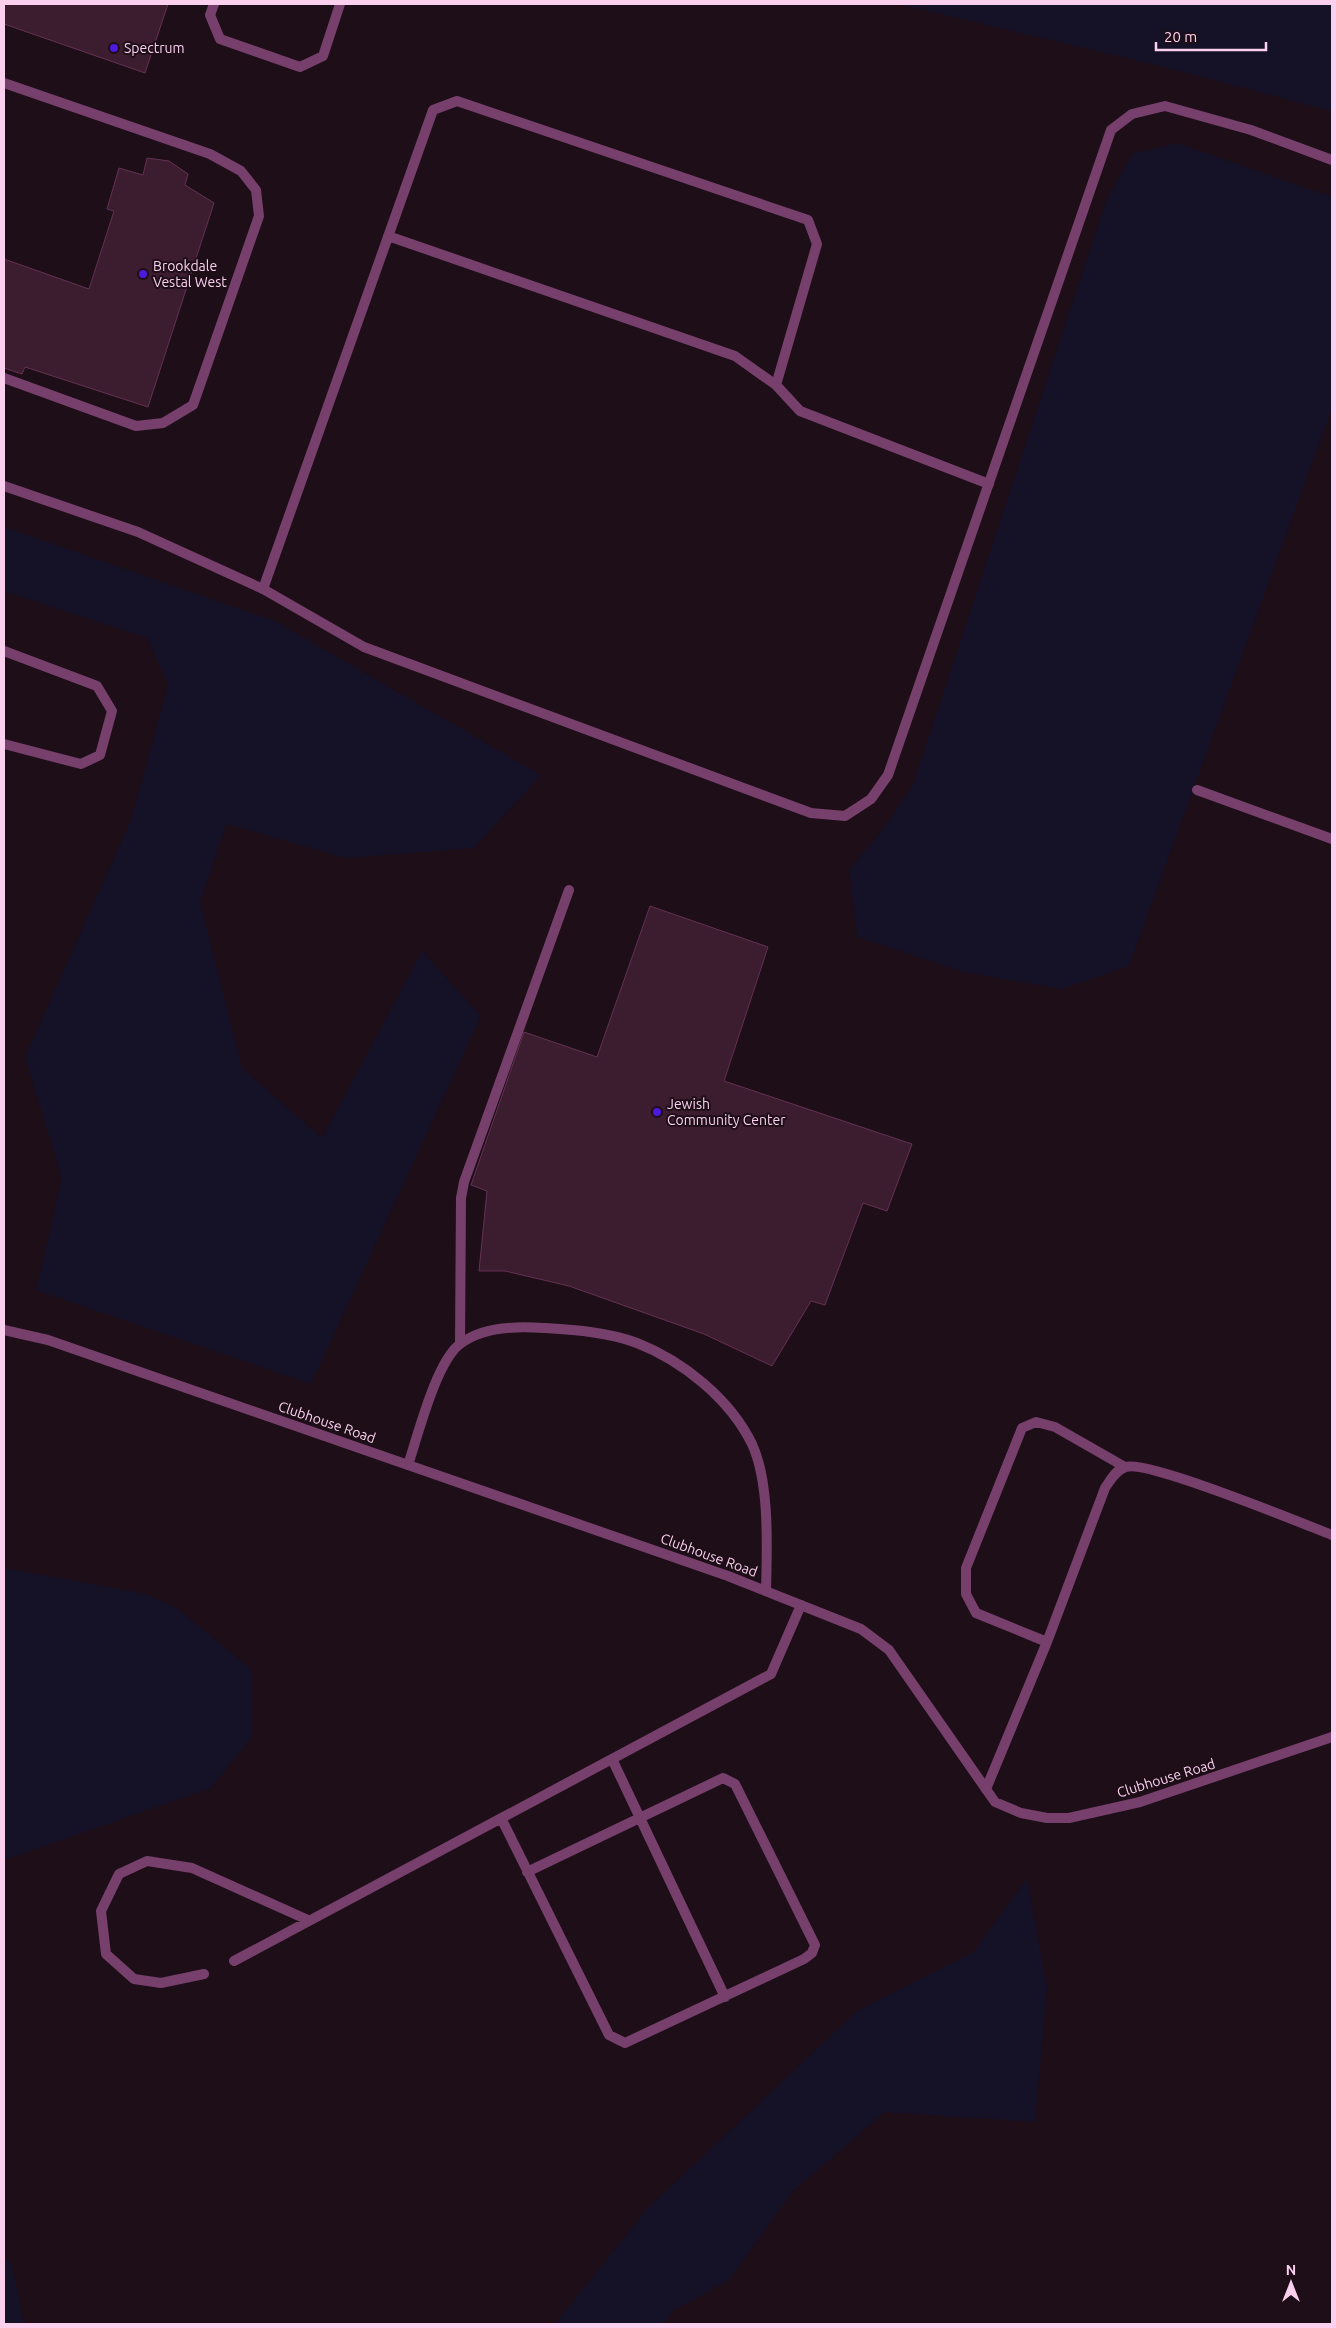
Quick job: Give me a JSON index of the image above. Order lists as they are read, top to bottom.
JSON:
{
  "streets": {
    "street": ["Clubhouse Road"]
  },
  "places": ["Spectrum", "Brookdale Vestal West", "Jewish Community Center"],
  "scale_bar": "20 m",
  "north": "top"
}
